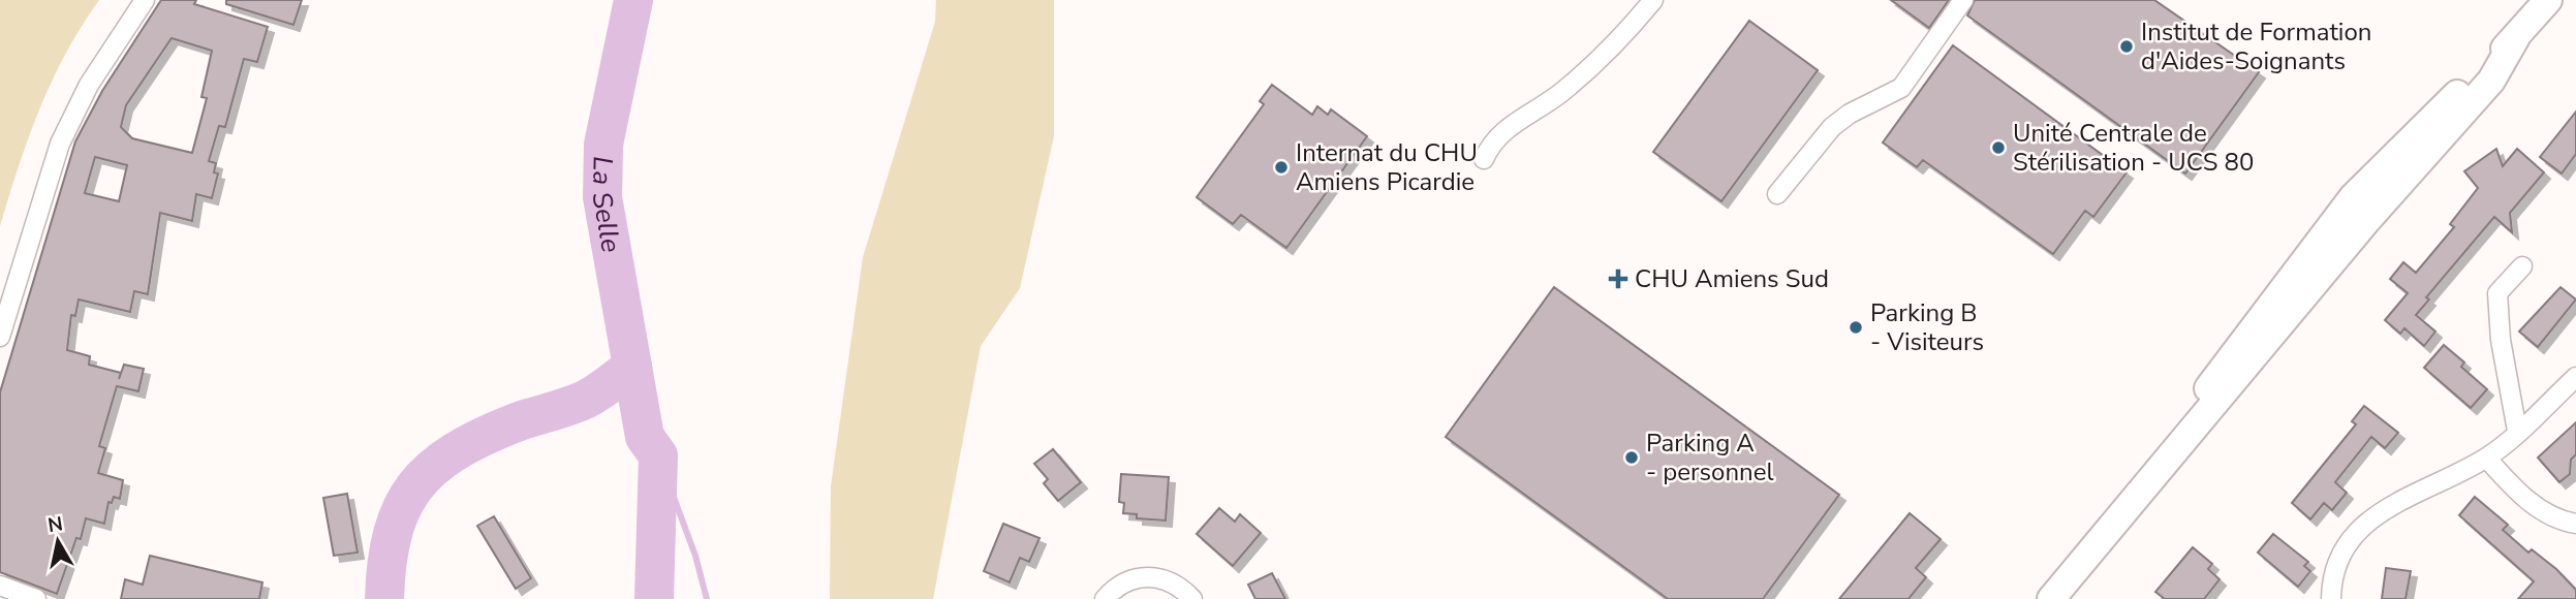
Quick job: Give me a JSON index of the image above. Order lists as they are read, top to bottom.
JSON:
{
  "water": ["La Selle"],
  "places": {
    "other": [
      "Institut de Formation d'Aides-Soignants",
      "Unité Centrale de Stérilisation - UCS 80",
      "Internat du CHU Amiens Picardie",
      "Parking B - Visiteurs",
      "Parking A - personnel"
    ],
    "health": ["CHU Amiens Sud"]
  },
  "north": "top"
}
